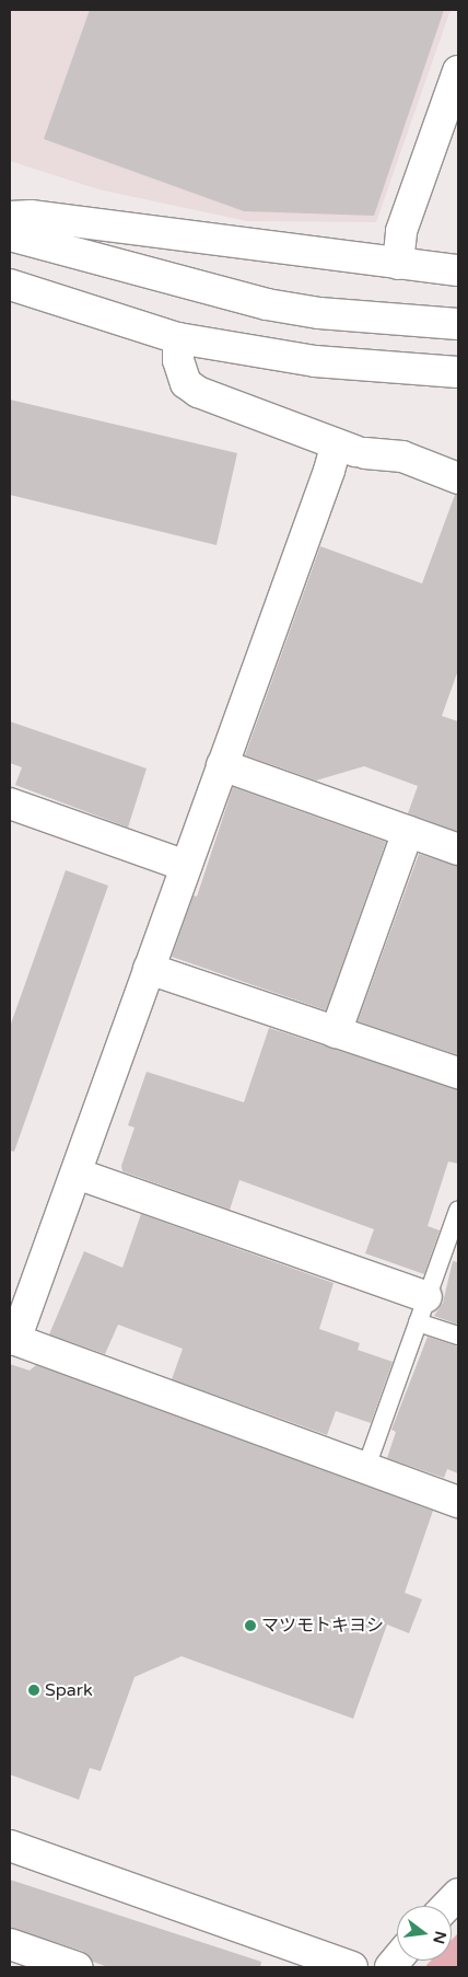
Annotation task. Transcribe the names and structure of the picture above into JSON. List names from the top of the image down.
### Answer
{
  "places": ["マツモトキヨシ", "Spark"],
  "north": "right"
}
